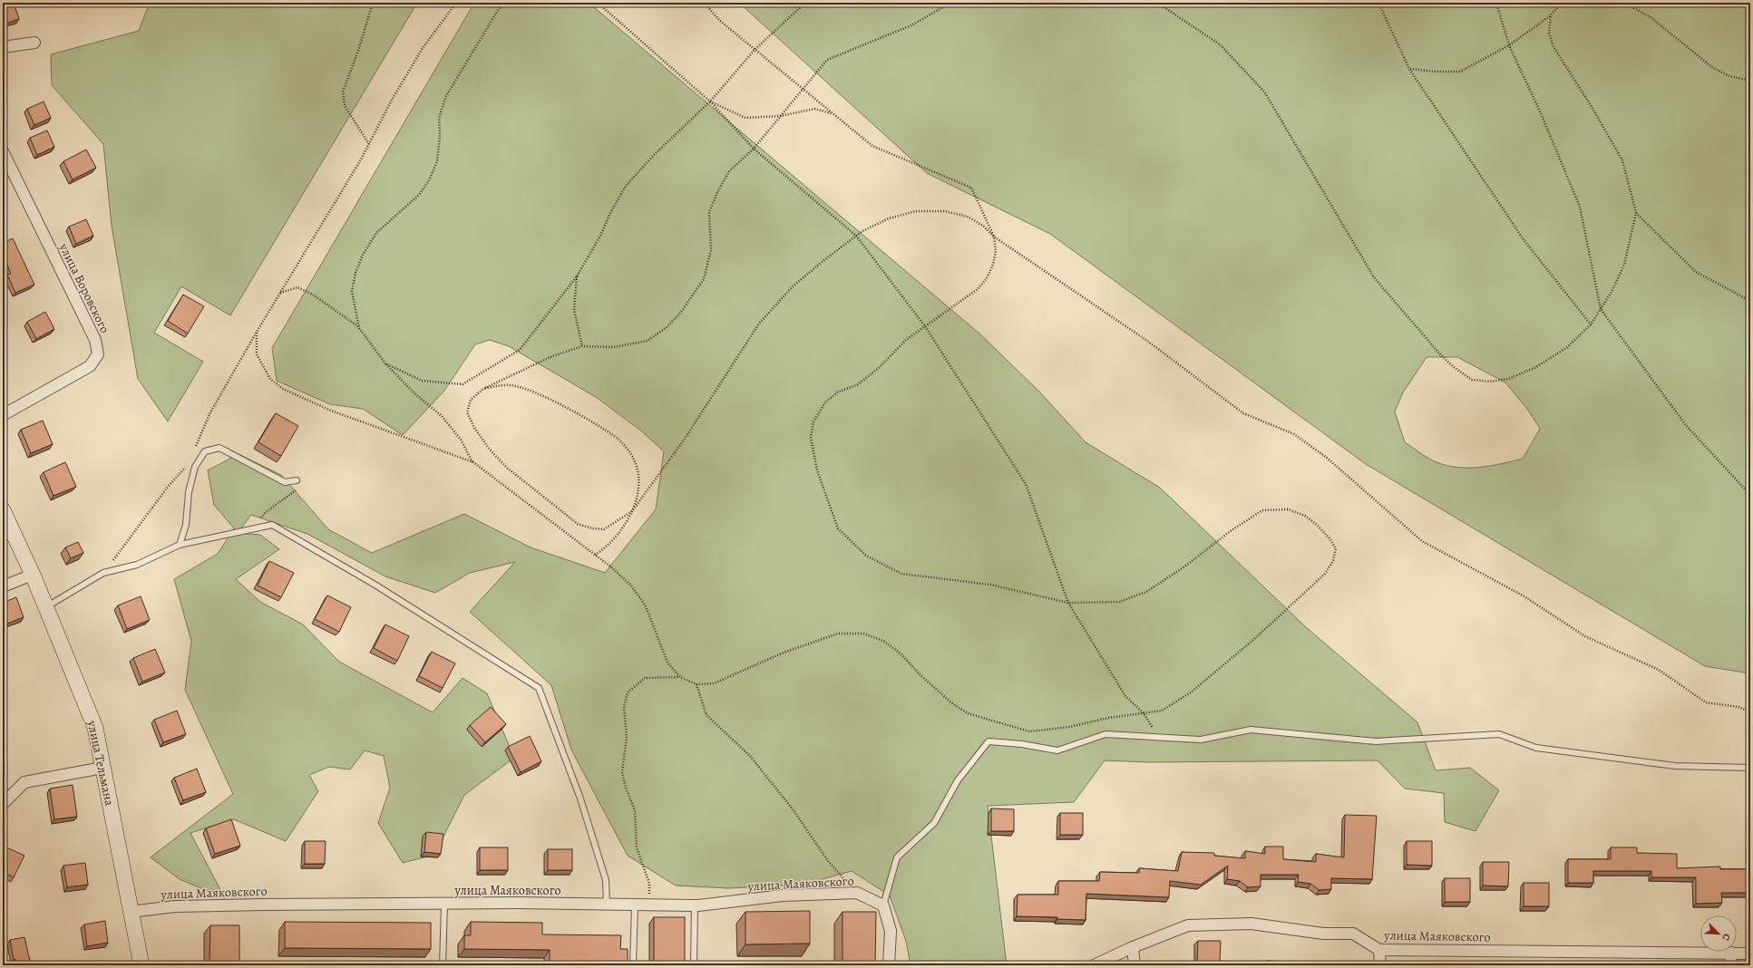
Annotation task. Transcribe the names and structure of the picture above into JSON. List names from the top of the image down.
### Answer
{
  "streets": {
    "street": ["улица Воровского", "улица Тельмана", "улица Маяковского"]
  },
  "crossings": [
    ["улица Тельмана", "улица Маяковского"]
  ],
  "north": "bottom right"
}
